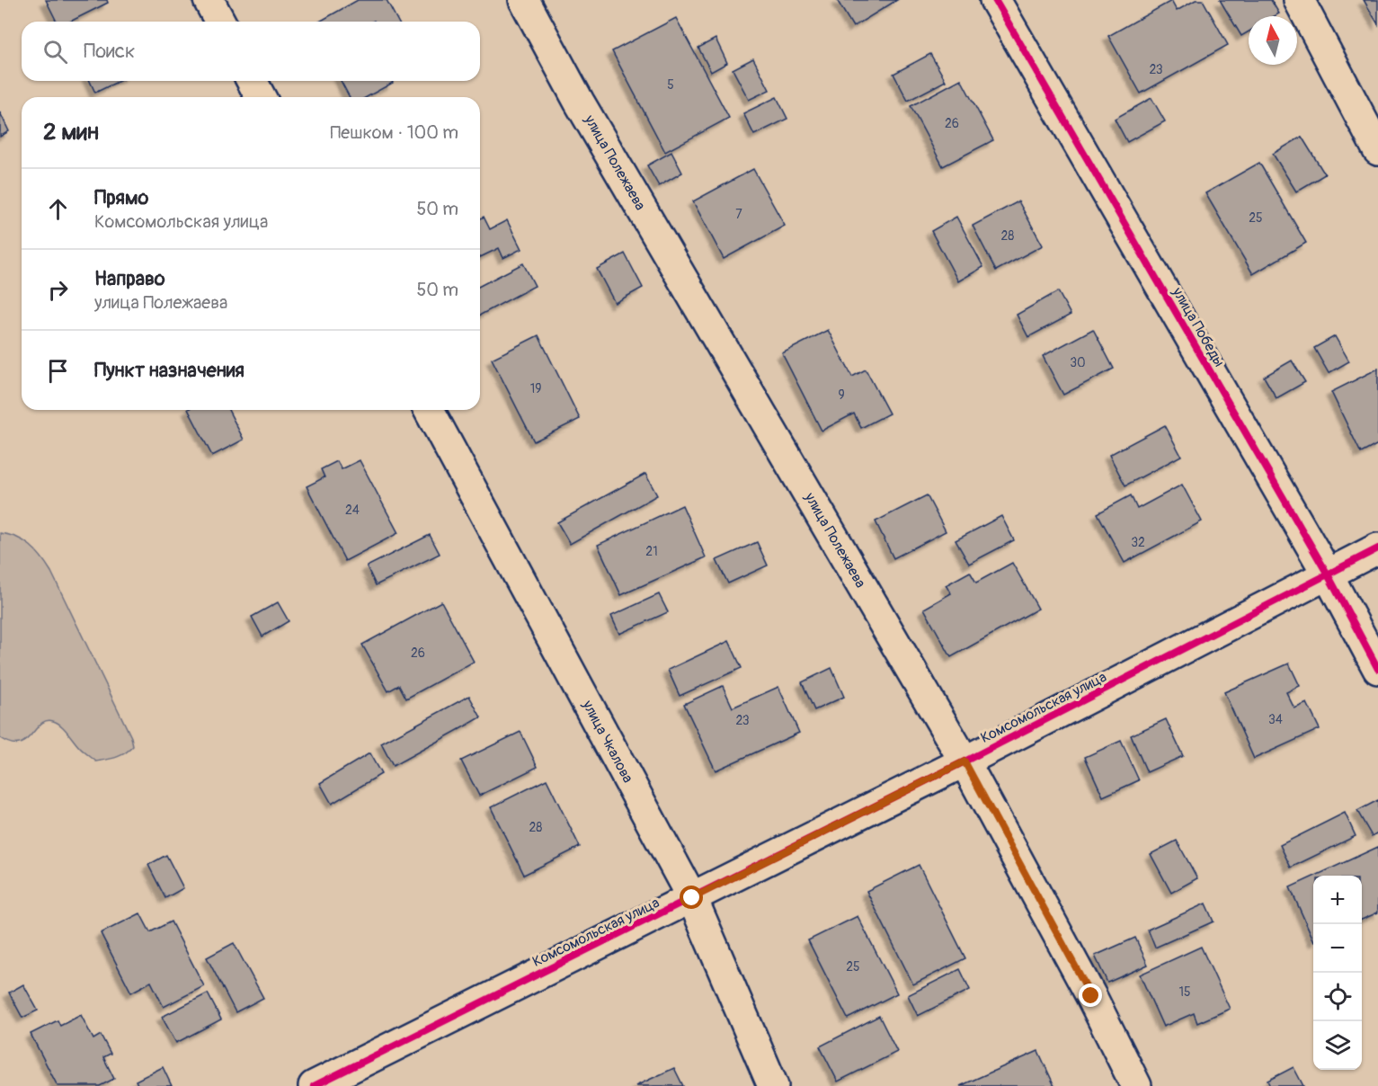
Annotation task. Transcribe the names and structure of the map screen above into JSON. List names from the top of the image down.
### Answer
{
  "streets": {
    "street": [
      "улица Полежаева",
      "улица Победы",
      "Комсомольская улица",
      "улица Чкалова"
    ]
  },
  "crossings": [
    ["улица Полежаева", "Комсомольская улица"],
    ["улица Победы", "Комсомольская улица"],
    ["Комсомольская улица", "улица Чкалова"]
  ],
  "house_numbers": [
    "23",
    "5",
    "26",
    "7",
    "25",
    "28",
    "30",
    "19",
    "9",
    "24",
    "32",
    "21",
    "26",
    "34",
    "23",
    "28",
    "25",
    "15"
  ],
  "north": "top",
  "page": {
    "search": "Поиск",
    "heading": ["2 мин", "Пешком · 100 m"],
    "list": [
      ["Прямо", "Комсомольская улица", "50 m"],
      ["Направо", "улица Полежаева", "50 m"],
      "Пункт назначения"
    ],
    "map_buttons": ["+", "−"]
  }
}
